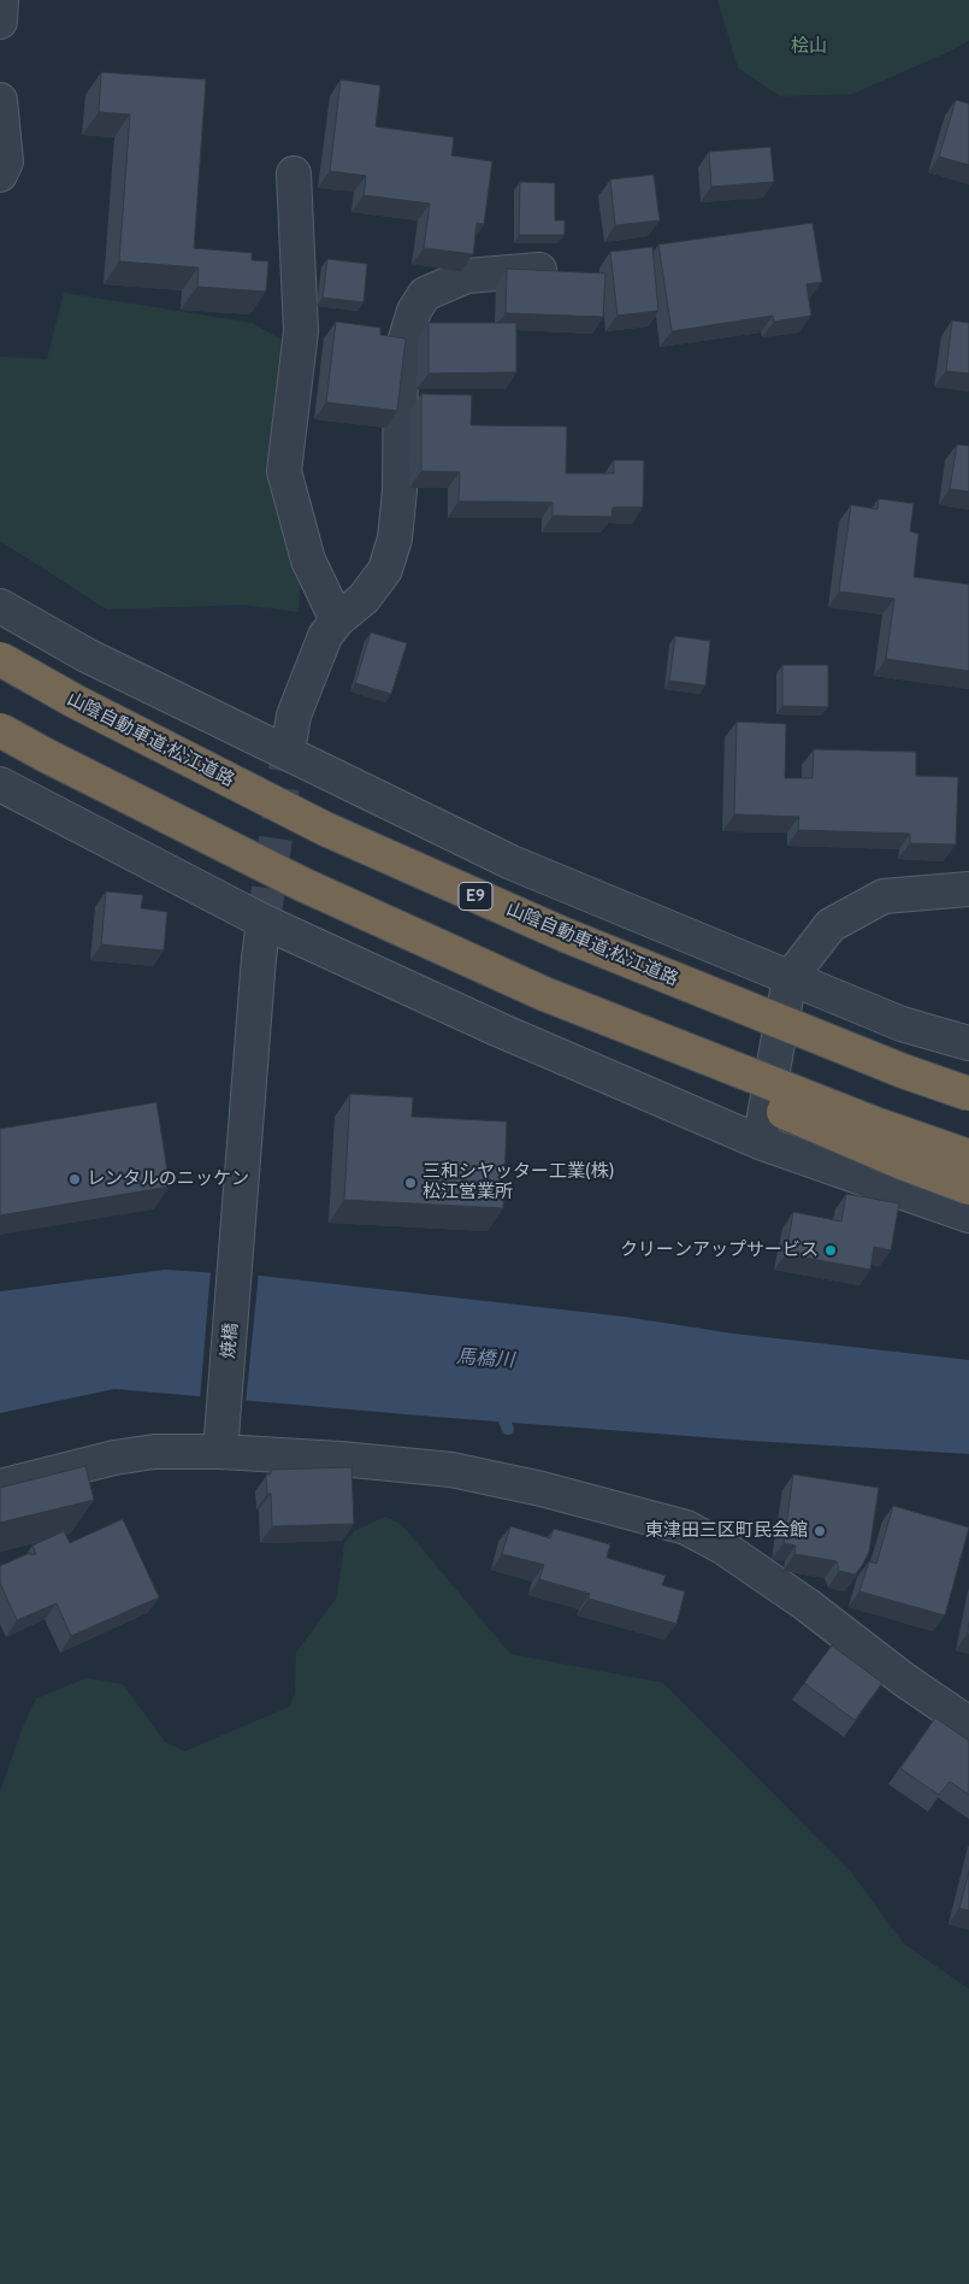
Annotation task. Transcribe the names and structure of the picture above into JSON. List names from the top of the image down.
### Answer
{
  "streets": {
    "highway": ["山陰自動車道;松江道路", "E9"],
    "street": ["焼橋"]
  },
  "water": ["馬橋川"],
  "parks": ["桧山"],
  "places": [
    "レンタルのニッケン",
    "三和シヤッター工業(株) 松江営業所",
    "クリーンアップサービス",
    "東津田三区町民会館"
  ]
}
